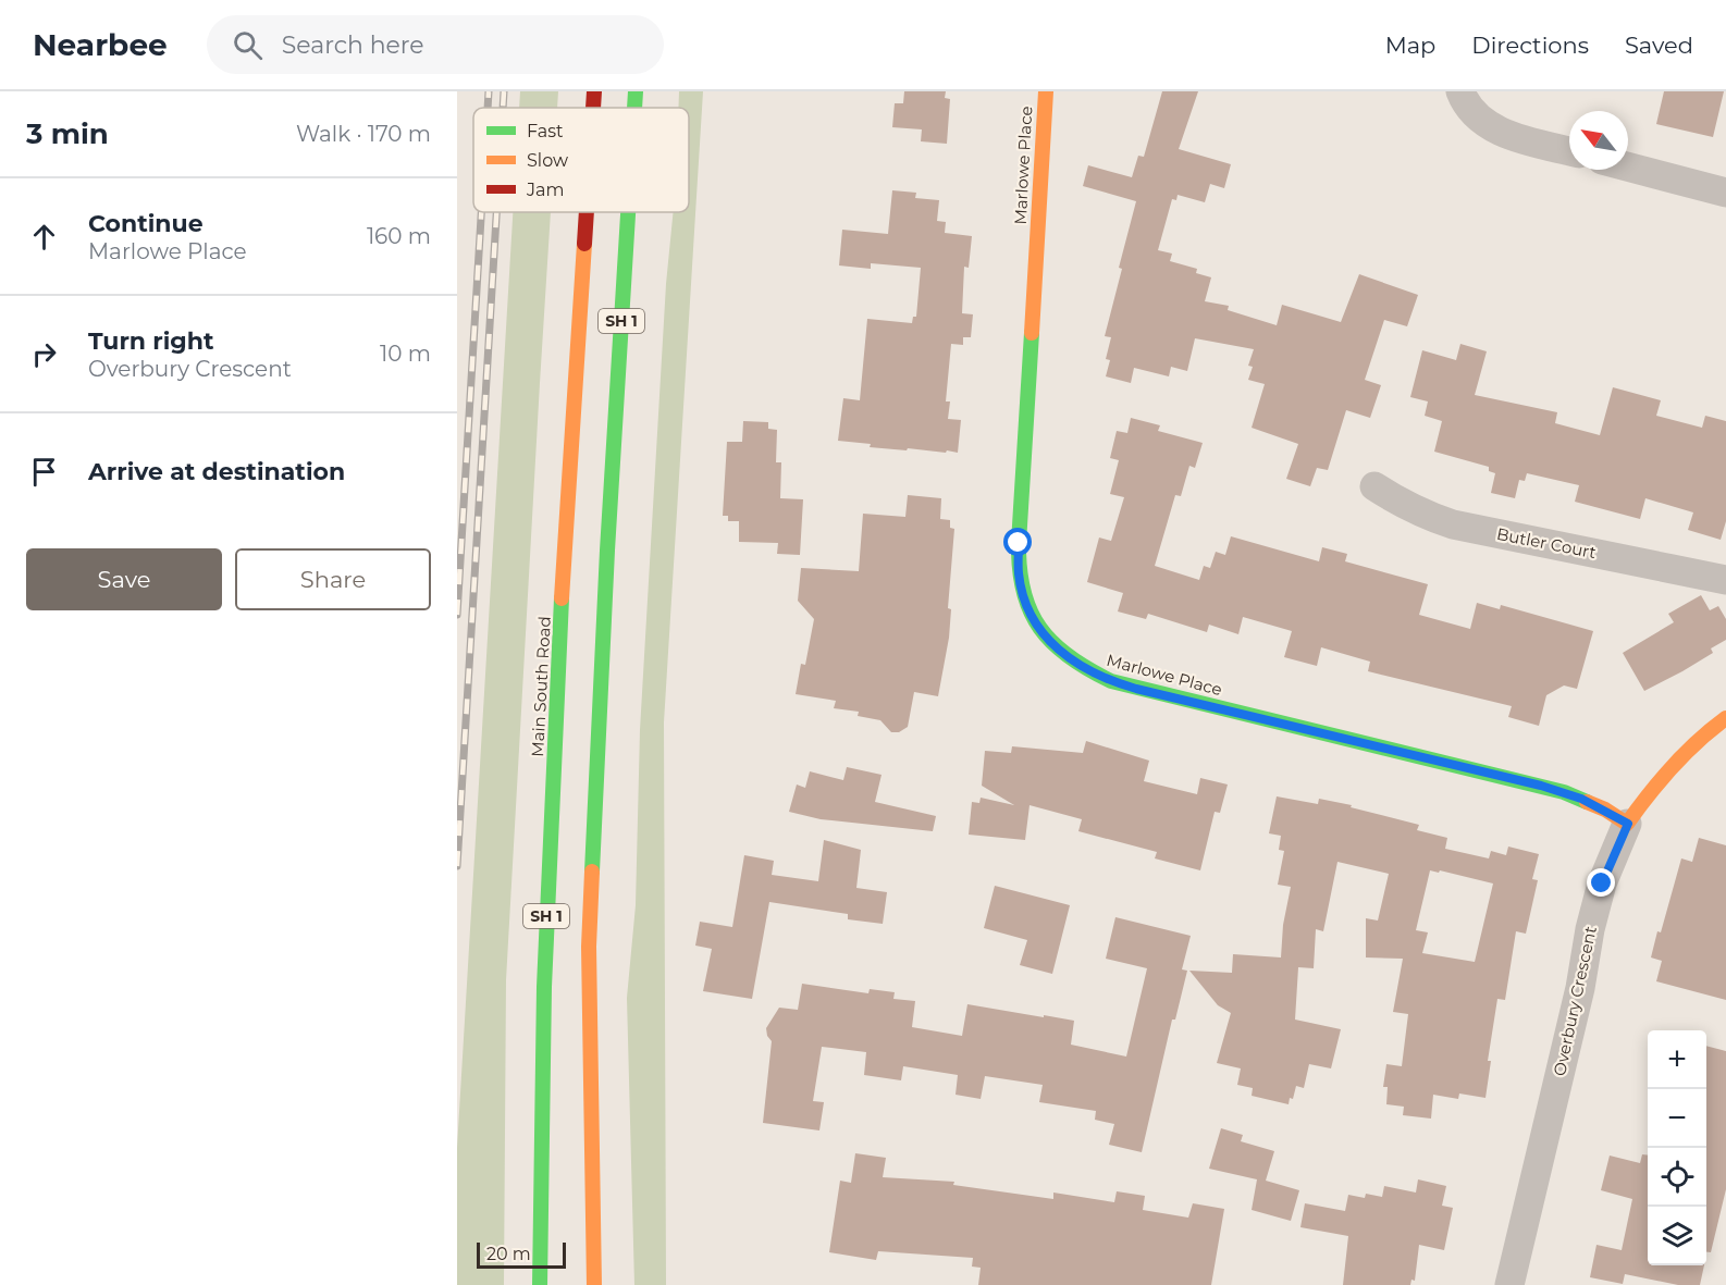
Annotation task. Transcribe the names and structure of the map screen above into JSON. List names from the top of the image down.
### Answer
{
  "streets": {
    "main road": [
      "Marlowe Place",
      "SH 1",
      "Main South Road",
      "Overbury Crescent"
    ],
    "street": ["Butler Court"]
  },
  "crossings": [
    ["Marlowe Place", "Overbury Crescent"]
  ],
  "legend": ["Fast", "Slow", "Jam"],
  "scale_bar": "20 m",
  "north": "top left",
  "page": {
    "header": "Nearbee",
    "search": "Search here",
    "nav": ["Map", "Directions", "Saved"],
    "heading": ["3 min", "Walk · 170 m"],
    "list": [
      ["Continue", "Marlowe Place", "160 m"],
      ["Turn right", "Overbury Crescent", "10 m"],
      "Arrive at destination"
    ],
    "buttons": ["Save", "Share"],
    "map_buttons": ["+", "−"],
    "scale": "20 m"
  }
}
